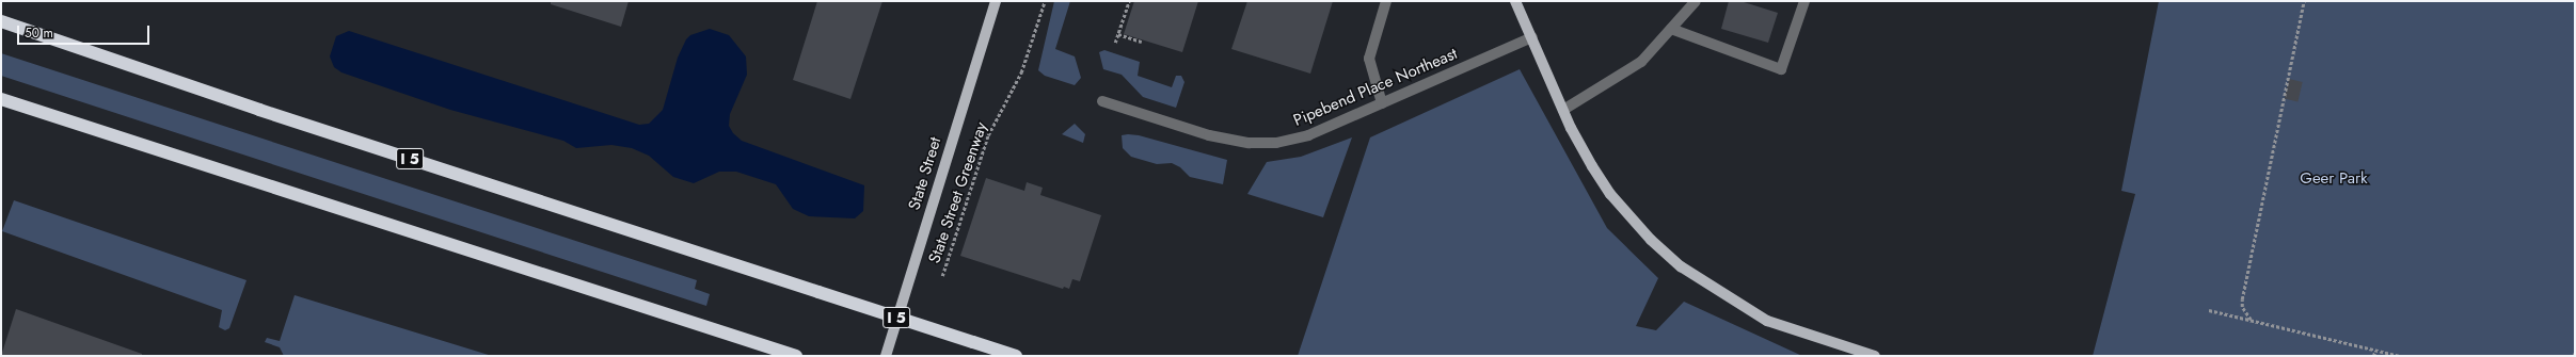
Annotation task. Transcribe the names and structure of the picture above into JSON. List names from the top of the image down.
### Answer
{
  "streets": {
    "highway": ["I 5"],
    "main road": ["State Street"],
    "street": ["Pipebend Place Northeast"],
    "path": ["State Street Greenway"]
  },
  "parks": ["Geer Park"],
  "scale_bar": "50 m"
}
